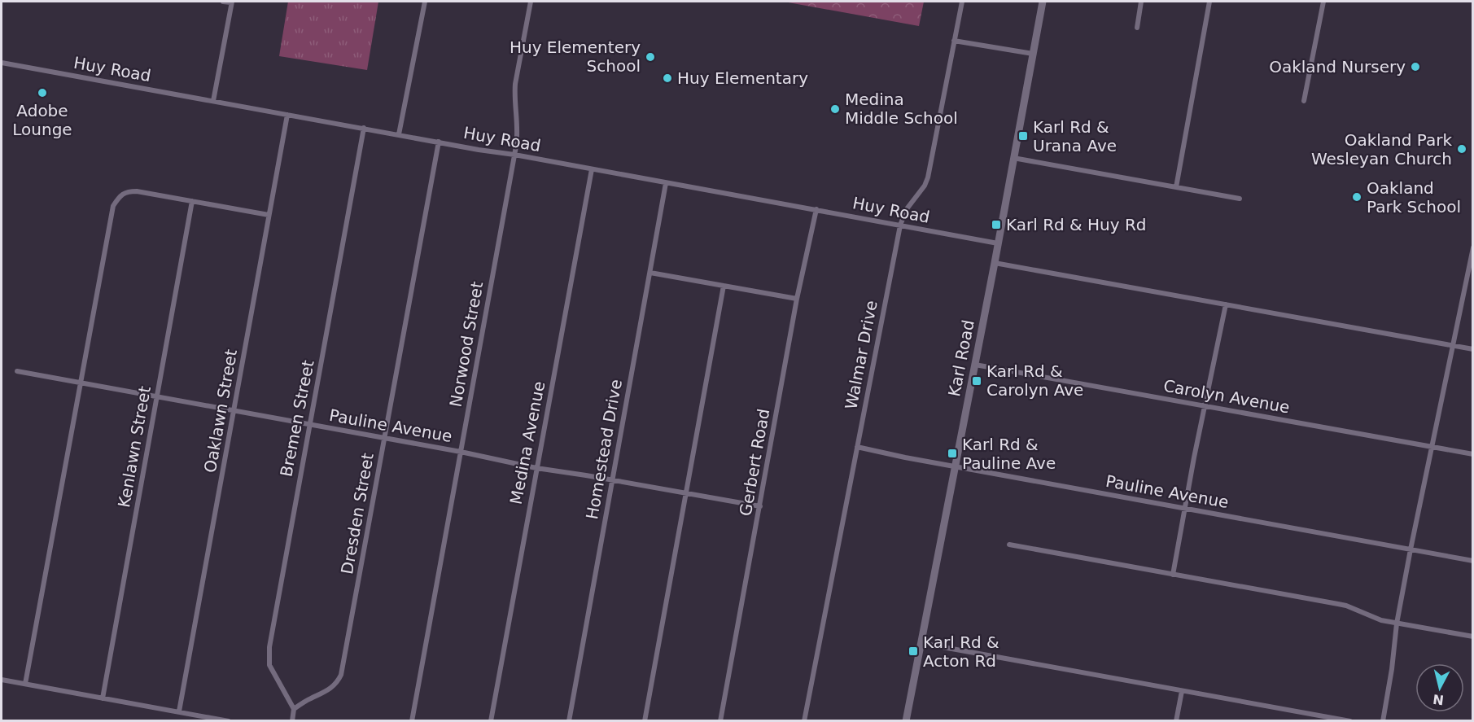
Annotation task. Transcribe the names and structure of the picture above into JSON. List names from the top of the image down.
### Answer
{
  "streets": {
    "main road": ["Karl Road"],
    "street": [
      "Huy Road",
      "Norwood Street",
      "Walmar Drive",
      "Carolyn Avenue",
      "Oaklawn Street",
      "Bremen Street",
      "Pauline Avenue",
      "Medina Avenue",
      "Kenlawn Street",
      "Homestead Drive",
      "Gerbert Road",
      "Dresden Street"
    ]
  },
  "crossings": [
    ["Huy Road", "Norwood Street"],
    ["Huy Road", "Walmar Drive"],
    ["Huy Road", "Karl Road"],
    ["Huy Road", "Oaklawn Street"],
    ["Huy Road", "Bremen Street"],
    ["Huy Road", "Medina Avenue"],
    ["Huy Road", "Homestead Drive"],
    ["Huy Road", "Gerbert Road"],
    ["Huy Road", "Dresden Street"],
    ["Norwood Street", "Pauline Avenue"],
    ["Walmar Drive", "Pauline Avenue"],
    ["Karl Road", "Carolyn Avenue"],
    ["Karl Road", "Pauline Avenue"],
    ["Oaklawn Street", "Pauline Avenue"],
    ["Bremen Street", "Pauline Avenue"],
    ["Bremen Street", "Dresden Street"],
    ["Pauline Avenue", "Medina Avenue"],
    ["Pauline Avenue", "Kenlawn Street"],
    ["Pauline Avenue", "Homestead Drive"],
    ["Pauline Avenue", "Gerbert Road"],
    ["Pauline Avenue", "Dresden Street"]
  ],
  "places": {
    "other": [
      "Huy Elementery School",
      "Oakland Nursery",
      "Huy Elementary",
      "Adobe Lounge",
      "Medina Middle School",
      "Oakland Park Wesleyan Church",
      "Oakland Park School"
    ],
    "transit": [
      "Karl Rd & Urana Ave",
      "Karl Rd & Huy Rd",
      "Karl Rd & Carolyn Ave",
      "Karl Rd & Pauline Ave",
      "Karl Rd & Acton Rd"
    ]
  },
  "north": "bottom"
}
